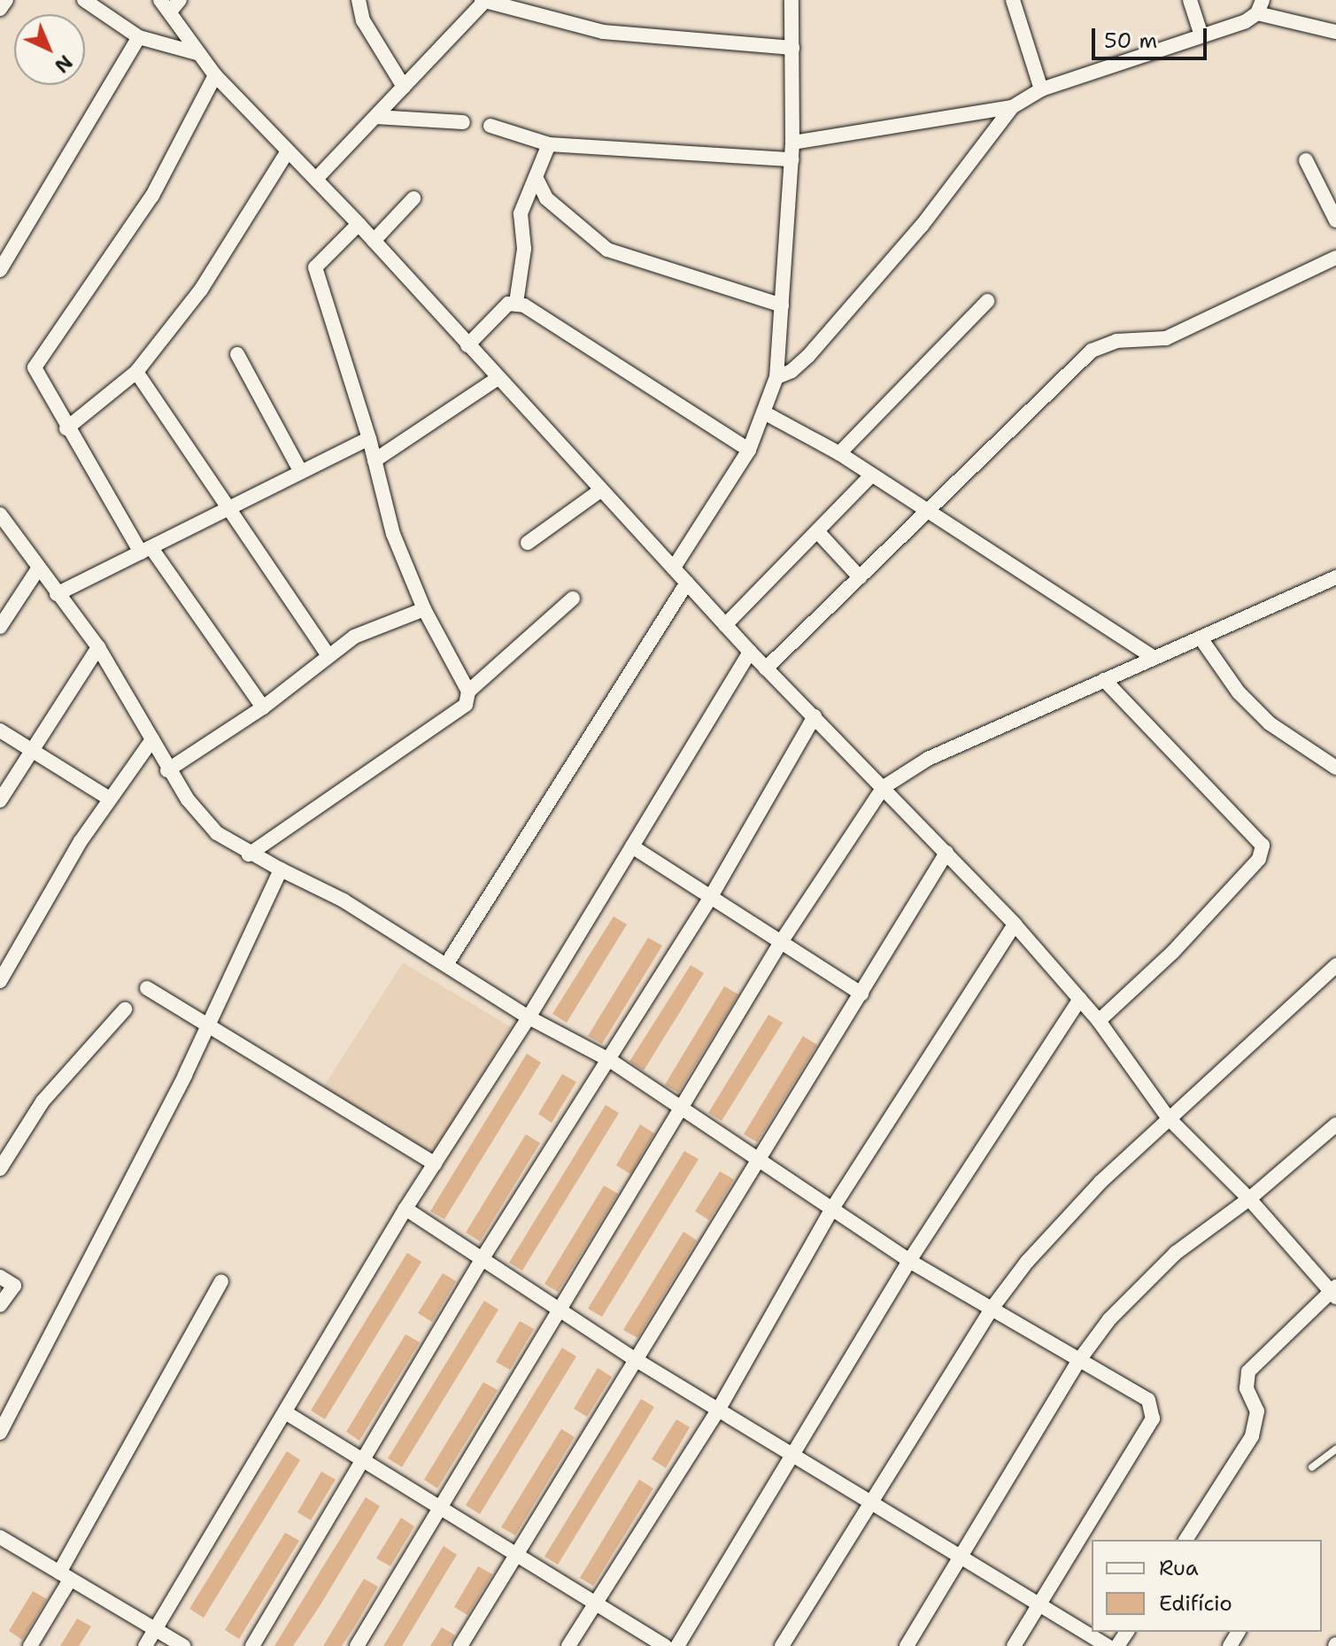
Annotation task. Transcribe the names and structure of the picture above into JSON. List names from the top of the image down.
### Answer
{
  "legend": ["Rua", "Edifício"],
  "scale_bar": "50 m",
  "north": "bottom right"
}
